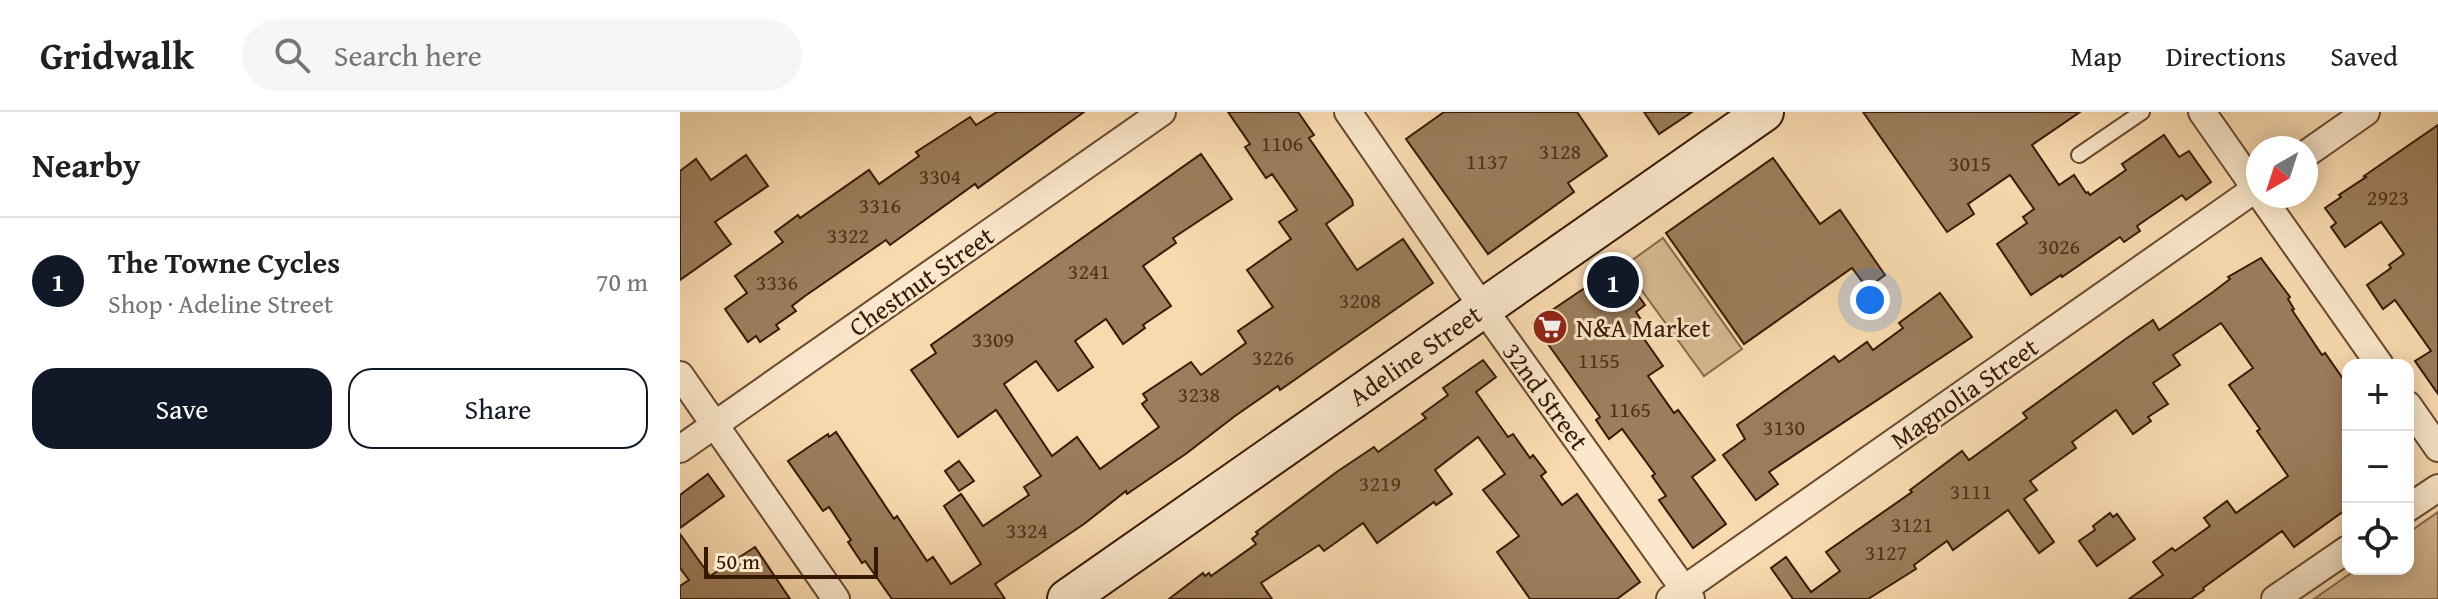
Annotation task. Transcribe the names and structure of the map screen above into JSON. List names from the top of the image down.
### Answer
{
  "streets": {
    "main road": ["Adeline Street"],
    "street": ["Chestnut Street", "Magnolia Street", "32nd Street"]
  },
  "crossings": [
    ["Adeline Street", "32nd Street"],
    ["Magnolia Street", "32nd Street"]
  ],
  "places": {
    "supermarket": ["N&A Market"]
  },
  "house_numbers": [
    "1106",
    "3128",
    "1137",
    "3015",
    "3304",
    "2923",
    "3316",
    "3322",
    "3026",
    "3241",
    "3336",
    "3208",
    "3309",
    "3226",
    "1155",
    "3238",
    "1165",
    "3130",
    "3219",
    "3111",
    "3121",
    "3324",
    "3127"
  ],
  "scale_bar": "50 m",
  "north": "bottom left",
  "page": {
    "header": "Gridwalk",
    "search": "Search here",
    "nav": ["Map", "Directions", "Saved"],
    "heading": "Nearby",
    "list": [
      {
        "mark": "1",
        "name": "The Towne Cycles",
        "note": "Shop · Adeline Street",
        "value": "70 m"
      }
    ],
    "pins": "1",
    "buttons": ["Save", "Share"],
    "map_buttons": ["+", "−"],
    "scale": "50 m"
  }
}
